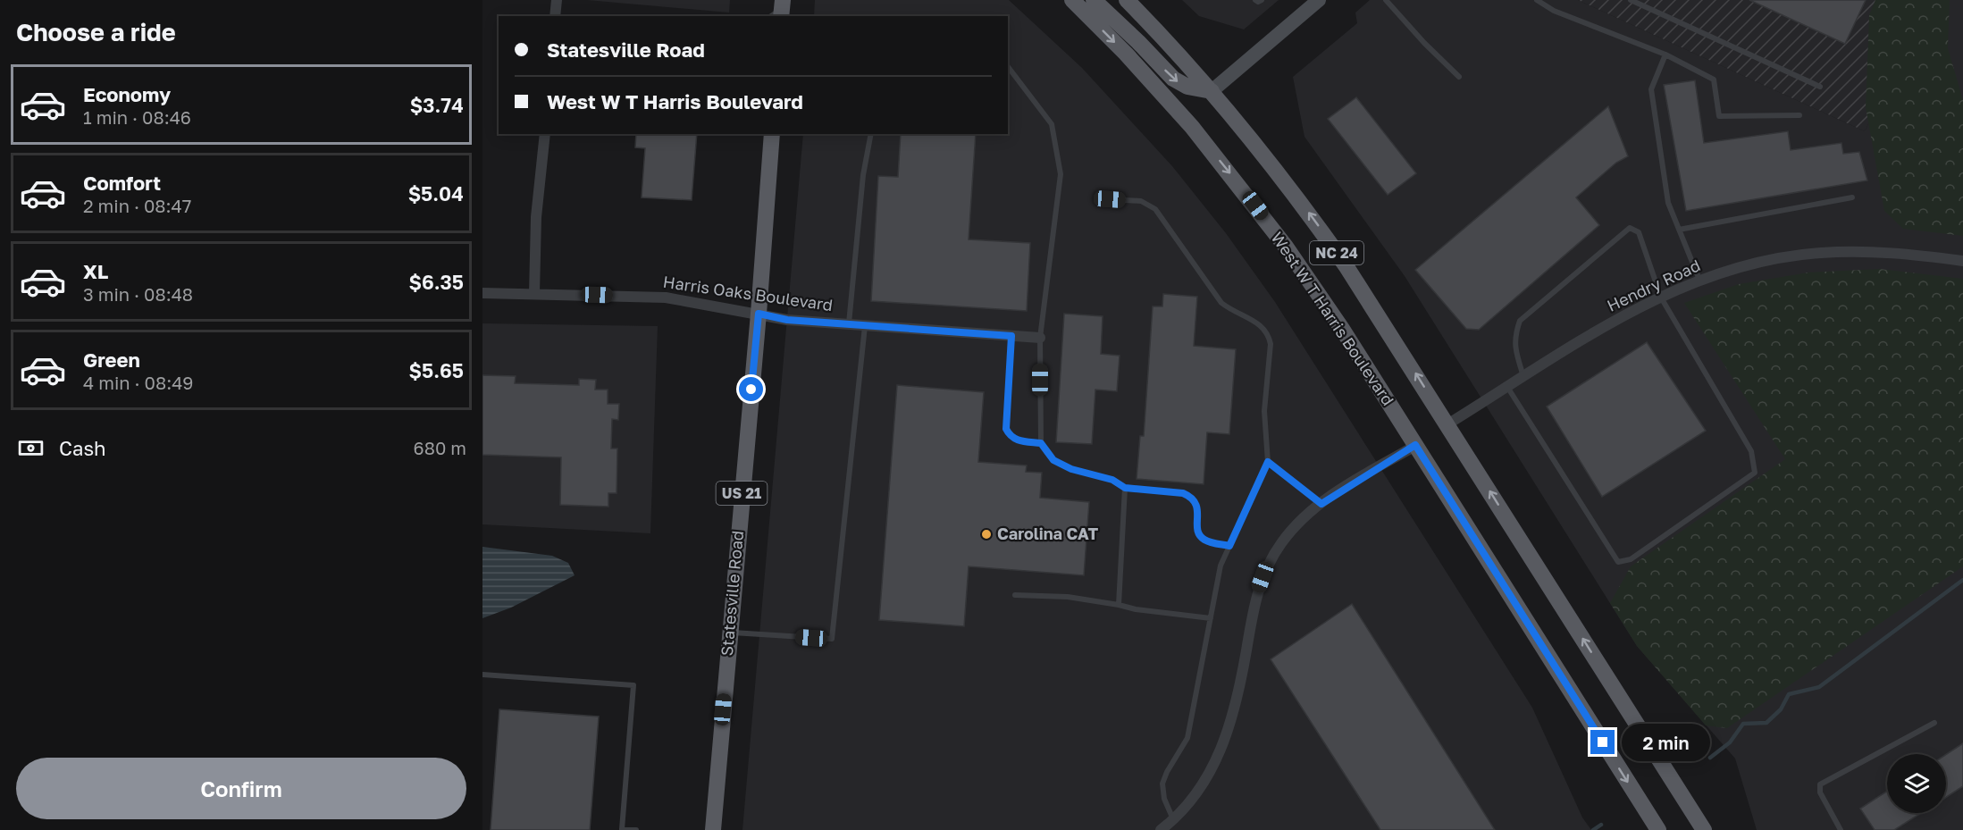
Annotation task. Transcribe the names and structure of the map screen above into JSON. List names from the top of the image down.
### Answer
{
  "streets": {
    "main road": [
      "NC 24",
      "West W T Harris Boulevard",
      "US 21",
      "Statesville Road"
    ],
    "street": ["Hendry Road", "Harris Oaks Boulevard"]
  },
  "crossings": [
    ["NC 24", "Hendry Road"],
    ["Harris Oaks Boulevard", "Statesville Road"]
  ],
  "places": ["Carolina CAT"],
  "page": {
    "heading": "Choose a ride",
    "banner": ["Statesville Road", "West W T Harris Boulevard"],
    "list": [
      {
        "name": "Economy",
        "note": "1 min · 08:46",
        "value": "$3.74"
      },
      {
        "name": "Comfort",
        "note": "2 min · 08:47",
        "value": "$5.04"
      },
      {
        "name": "XL",
        "note": "3 min · 08:48",
        "value": "$6.35"
      },
      {
        "name": "Green",
        "note": "4 min · 08:49",
        "value": "$5.65"
      }
    ],
    "pay": ["Cash", "680 m"],
    "bubble": "2 min",
    "buttons": "Confirm"
  }
}
